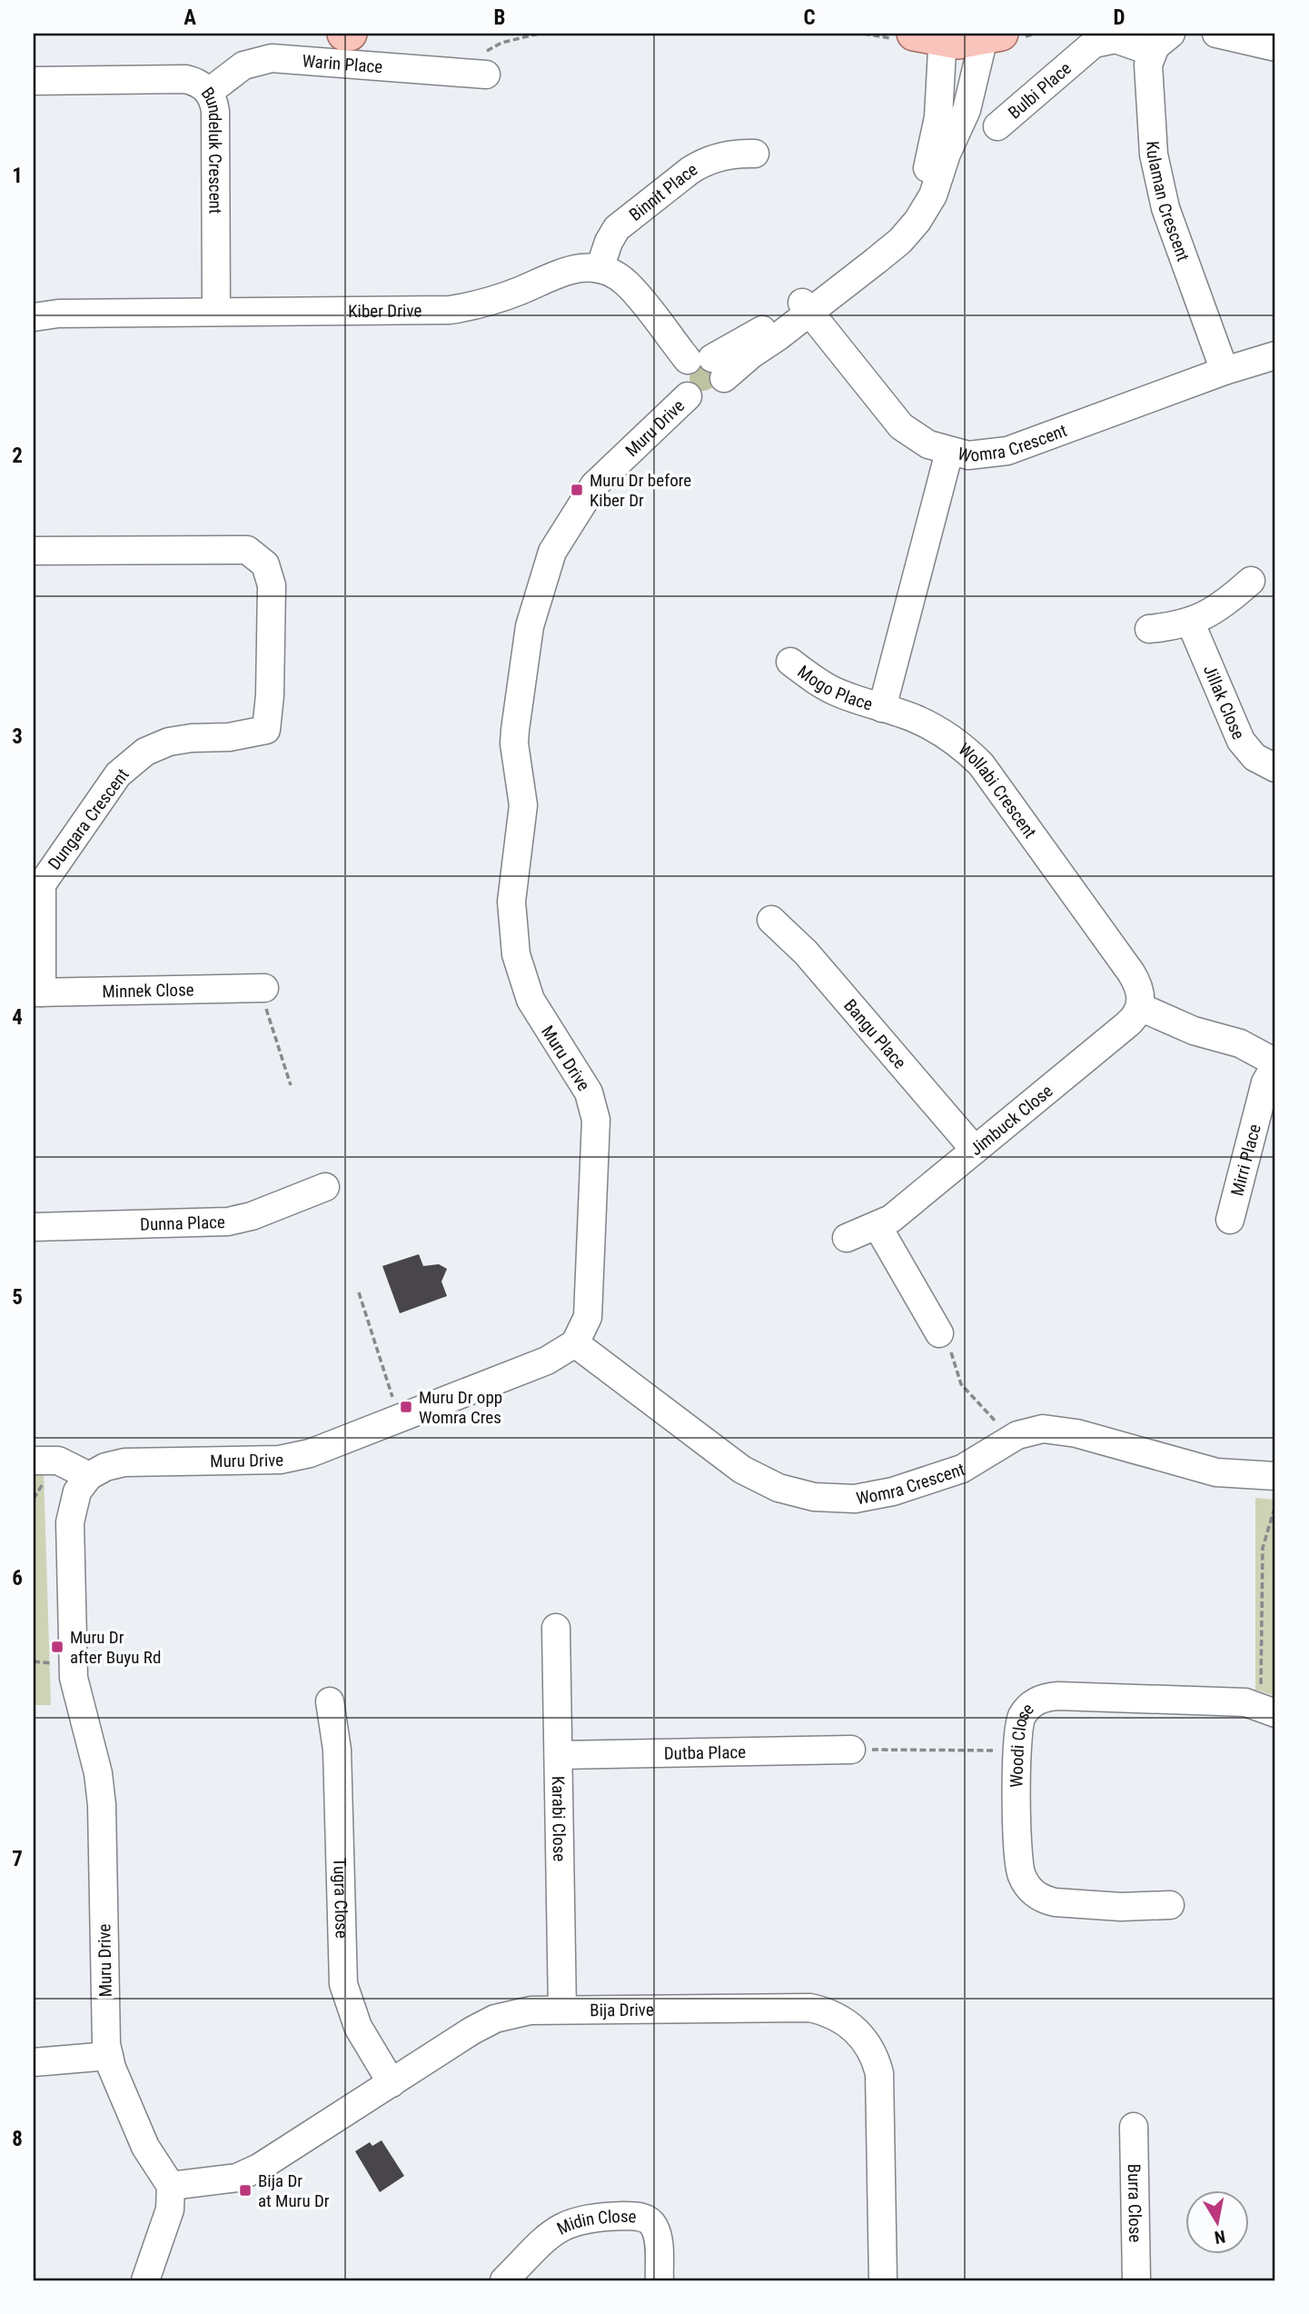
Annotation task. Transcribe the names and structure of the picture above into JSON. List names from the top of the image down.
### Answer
{
  "streets": {
    "street": [
      "Warin Place",
      "Bulbi Place",
      "Bundeluk Crescent",
      "Binnit Place",
      "Kulaman Crescent",
      "Kiber Drive",
      "Muru Drive",
      "Womra Crescent",
      "Mogo Place",
      "Jillak Close",
      "Wollabi Crescent",
      "Dungara Crescent",
      "Minnek Close",
      "Bangu Place",
      "Jimbuck Close",
      "Mirri Place",
      "Dunna Place",
      "Woodi Close",
      "Dutba Place",
      "Karabi Close",
      "Tugra Close",
      "Bija Drive",
      "Burra Close",
      "Midin Close"
    ]
  },
  "crossings": [
    ["Warin Place", "Bundeluk Crescent"],
    ["Bulbi Place", "Kulaman Crescent"],
    ["Bundeluk Crescent", "Kiber Drive"],
    ["Binnit Place", "Kiber Drive"],
    ["Kulaman Crescent", "Womra Crescent"],
    ["Muru Drive", "Womra Crescent"],
    ["Muru Drive", "Bija Drive"],
    ["Mogo Place", "Wollabi Crescent"],
    ["Wollabi Crescent", "Jimbuck Close"],
    ["Dungara Crescent", "Minnek Close"],
    ["Bangu Place", "Jimbuck Close"],
    ["Dutba Place", "Karabi Close"],
    ["Karabi Close", "Bija Drive"],
    ["Tugra Close", "Bija Drive"]
  ],
  "places": {
    "transit": [
      "Muru Dr before Kiber Dr",
      "Muru Dr opp Womra Cres",
      "Muru Dr after Buyu Rd",
      "Bija Dr at Muru Dr"
    ]
  },
  "north": "bottom",
  "grid": {
    "columns": [
      "A",
      "B",
      "C",
      "D"
    ],
    "rows": [
      "1",
      "2",
      "3",
      "4",
      "5",
      "6",
      "7",
      "8"
    ]
  }
}
